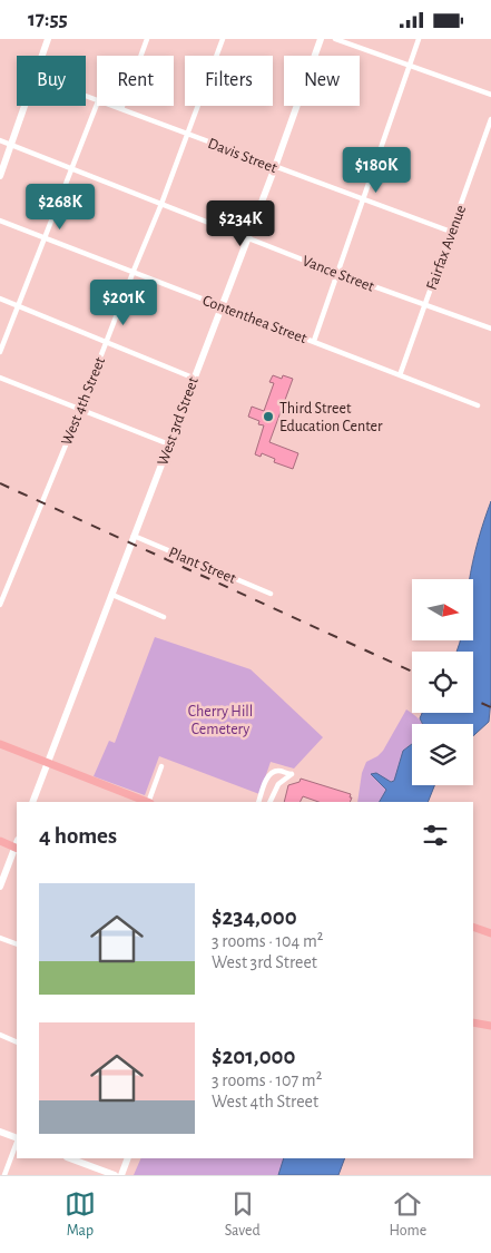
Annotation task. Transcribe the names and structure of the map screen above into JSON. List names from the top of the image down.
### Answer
{
  "streets": {
    "street": [
      "Davis Street",
      "Fairfax Avenue",
      "Vance Street",
      "Contenthea Street",
      "West 4th Street",
      "West 3rd Street",
      "Plant Street"
    ]
  },
  "crossings": [
    ["Davis Street", "Fairfax Avenue"],
    ["Davis Street", "West 4th Street"],
    ["Davis Street", "West 3rd Street"],
    ["Fairfax Avenue", "Vance Street"],
    ["Fairfax Avenue", "Contenthea Street"],
    ["Vance Street", "West 4th Street"],
    ["Vance Street", "West 3rd Street"],
    ["Contenthea Street", "West 4th Street"],
    ["Contenthea Street", "West 3rd Street"],
    ["West 3rd Street", "Plant Street"]
  ],
  "parks": ["Cherry Hill Cemetery"],
  "places": ["Third Street Education Center"],
  "north": "right",
  "page": {
    "status": "17:55",
    "chip": [
      "Buy",
      "Rent",
      "Filters",
      "New"
    ],
    "price": [
      "$180K",
      "$268K",
      "$234K",
      "$201K"
    ],
    "heading": "4 homes",
    "list": [
      {
        "name": "$234,000",
        "note": "3 rooms · 104 m² · West 3rd Street"
      },
      {
        "name": "$201,000",
        "note": "3 rooms · 107 m² · West 4th Street"
      }
    ],
    "tabs": ["Map", "Saved", "Home"]
  }
}
